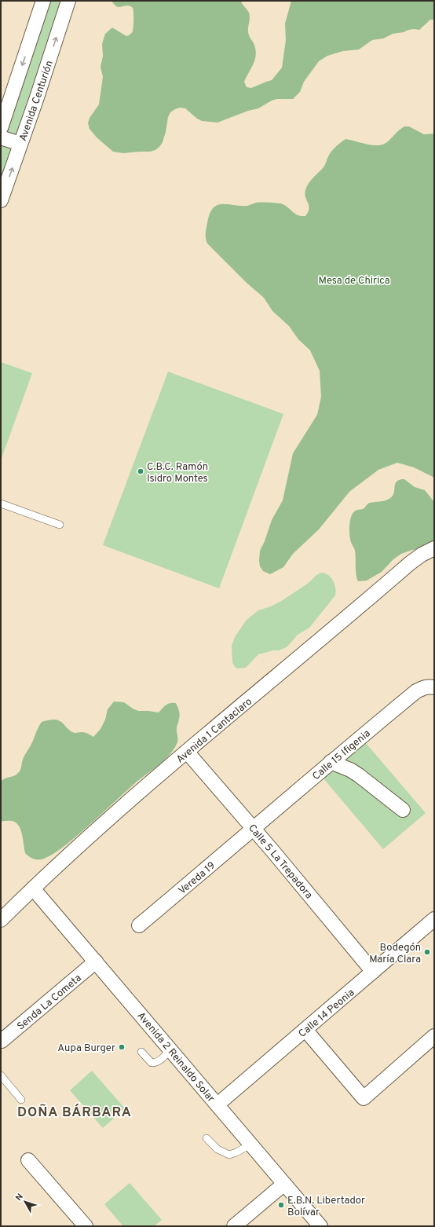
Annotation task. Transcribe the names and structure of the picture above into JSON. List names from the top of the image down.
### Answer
{
  "streets": {
    "street": [
      "Avenida Centurión",
      "Avenida 1 Cantaclaro",
      "Calle 15 Ifigenia",
      "Calle 5 La Trepadora",
      "Vereda 19",
      "Senda La Cometa",
      "Calle 14 Peonia",
      "Avenida 2 Reinaldo Solar"
    ]
  },
  "crossings": [
    ["Avenida 1 Cantaclaro", "Calle 5 La Trepadora"],
    ["Avenida 1 Cantaclaro", "Avenida 2 Reinaldo Solar"],
    ["Calle 15 Ifigenia", "Calle 5 La Trepadora"],
    ["Calle 15 Ifigenia", "Vereda 19"],
    ["Calle 5 La Trepadora", "Vereda 19"],
    ["Calle 5 La Trepadora", "Calle 14 Peonia"],
    ["Senda La Cometa", "Avenida 2 Reinaldo Solar"],
    ["Calle 14 Peonia", "Avenida 2 Reinaldo Solar"]
  ],
  "districts": ["DOÑA BÁRBARA"],
  "parks": ["Mesa de Chirica"],
  "places": [
    "C.B.C. Ramón Isidro Montes",
    "Bodegón María Clara",
    "Aupa Burger",
    "E.B.N. Libertador Bolívar"
  ],
  "north": "top left"
}
